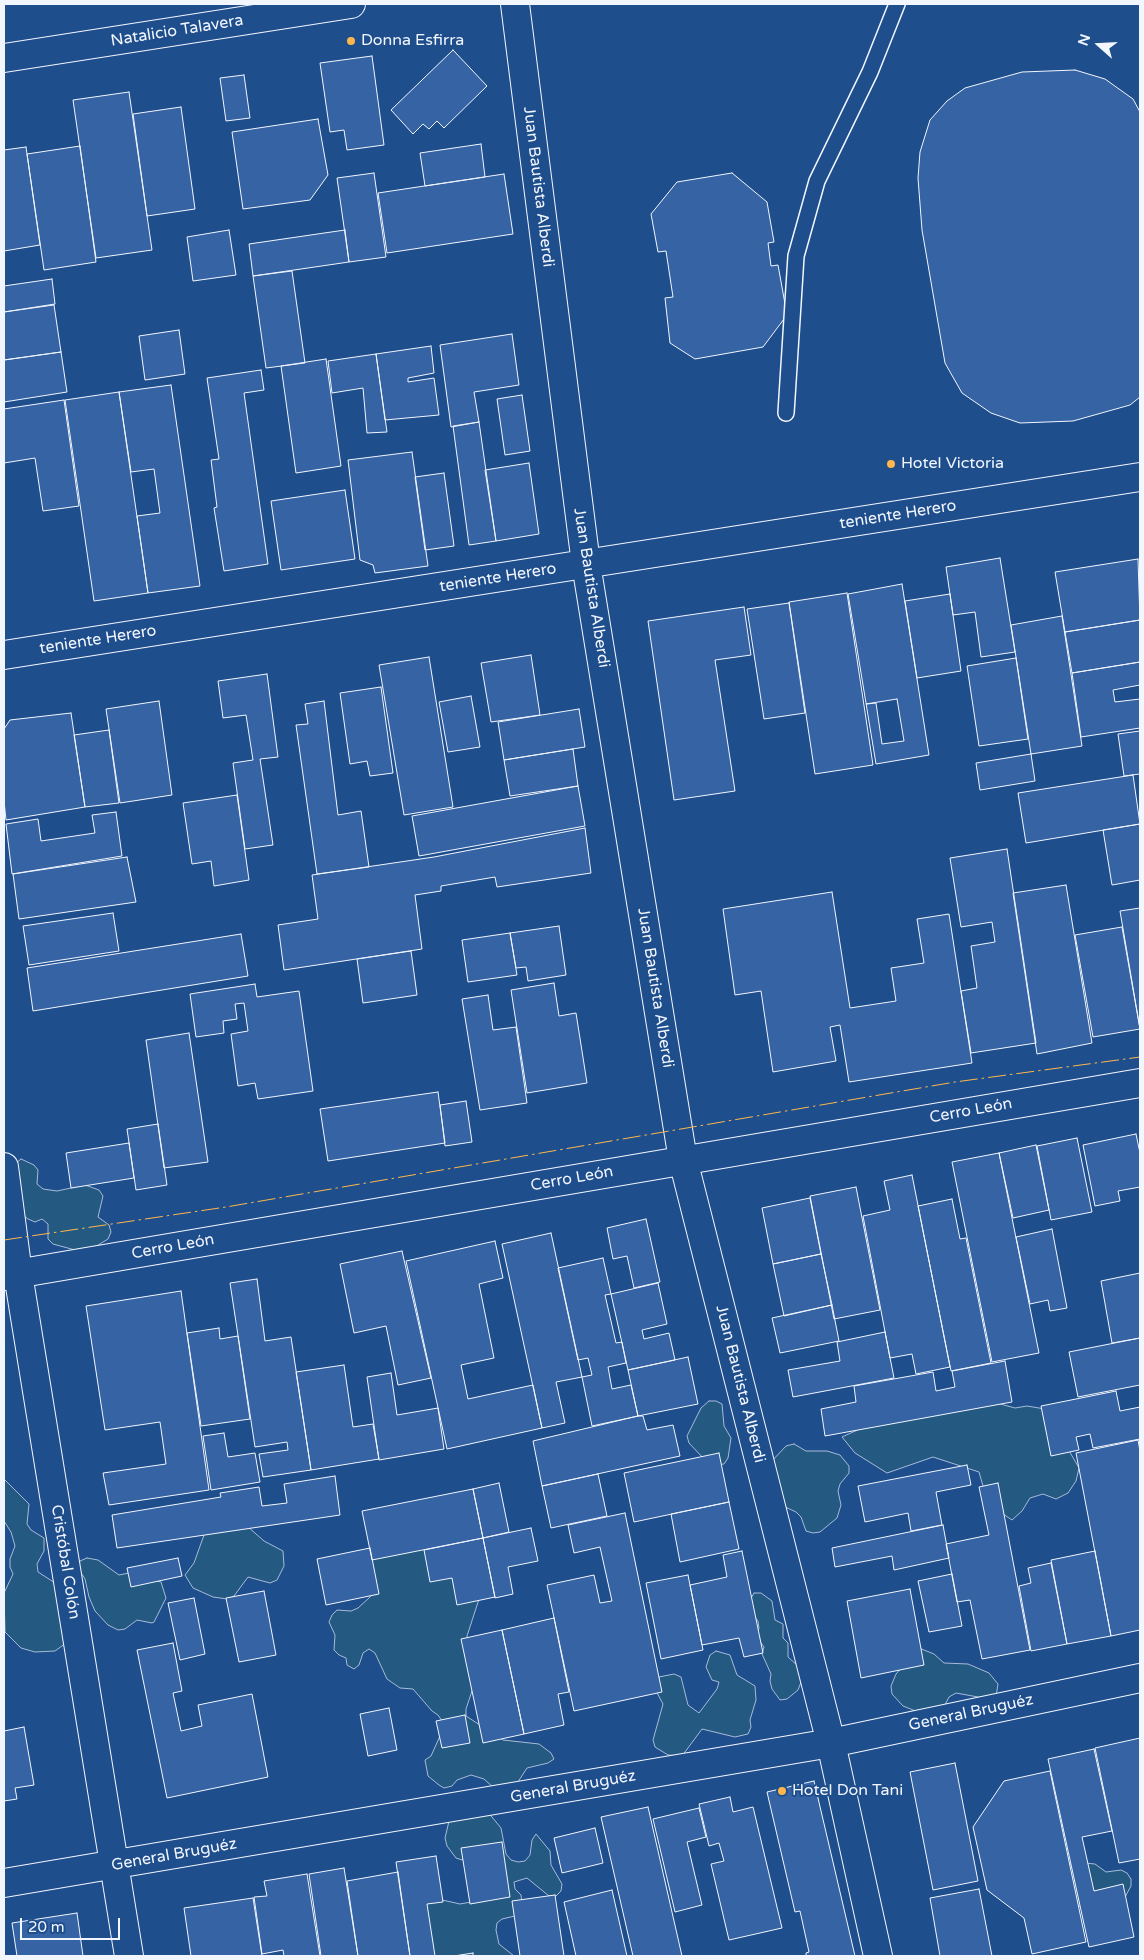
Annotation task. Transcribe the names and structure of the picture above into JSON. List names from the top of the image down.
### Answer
{
  "streets": {
    "street": [
      "Natalicio Talavera",
      "Juan Bautista Alberdi",
      "teniente Herero",
      "Cerro León",
      "Cristóbal Colón",
      "General Bruguéz"
    ]
  },
  "crossings": [
    ["Juan Bautista Alberdi", "teniente Herero"],
    ["Juan Bautista Alberdi", "Cerro León"],
    ["Juan Bautista Alberdi", "General Bruguéz"],
    ["Cerro León", "Cristóbal Colón"],
    ["Cristóbal Colón", "General Bruguéz"]
  ],
  "places": ["Donna Esfirra", "Hotel Victoria", "Hotel Don Tani"],
  "scale_bar": "20 m",
  "north": "left"
}
